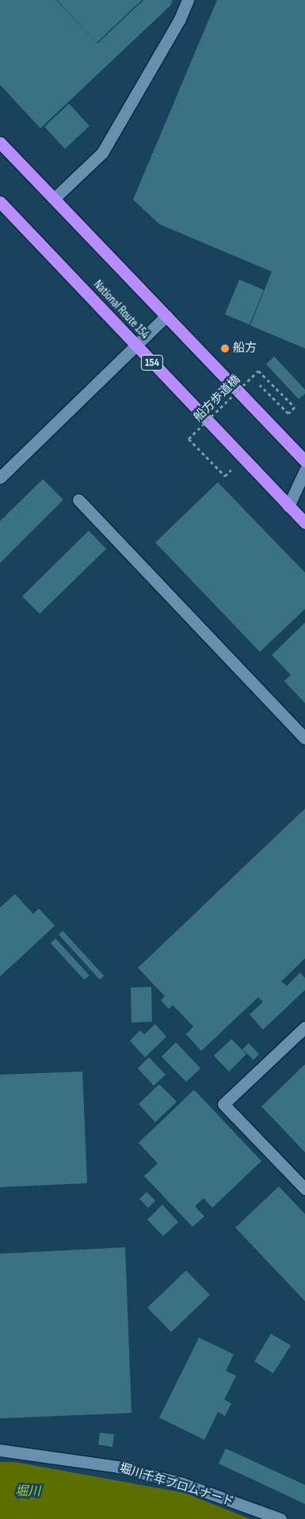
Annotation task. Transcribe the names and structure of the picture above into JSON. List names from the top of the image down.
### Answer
{
  "streets": {
    "highway": ["National Route 154", "154"],
    "street": ["堀川千年プロムナード"],
    "path": ["船方歩道橋"]
  },
  "water": ["堀川"],
  "places": ["船方"]
}
